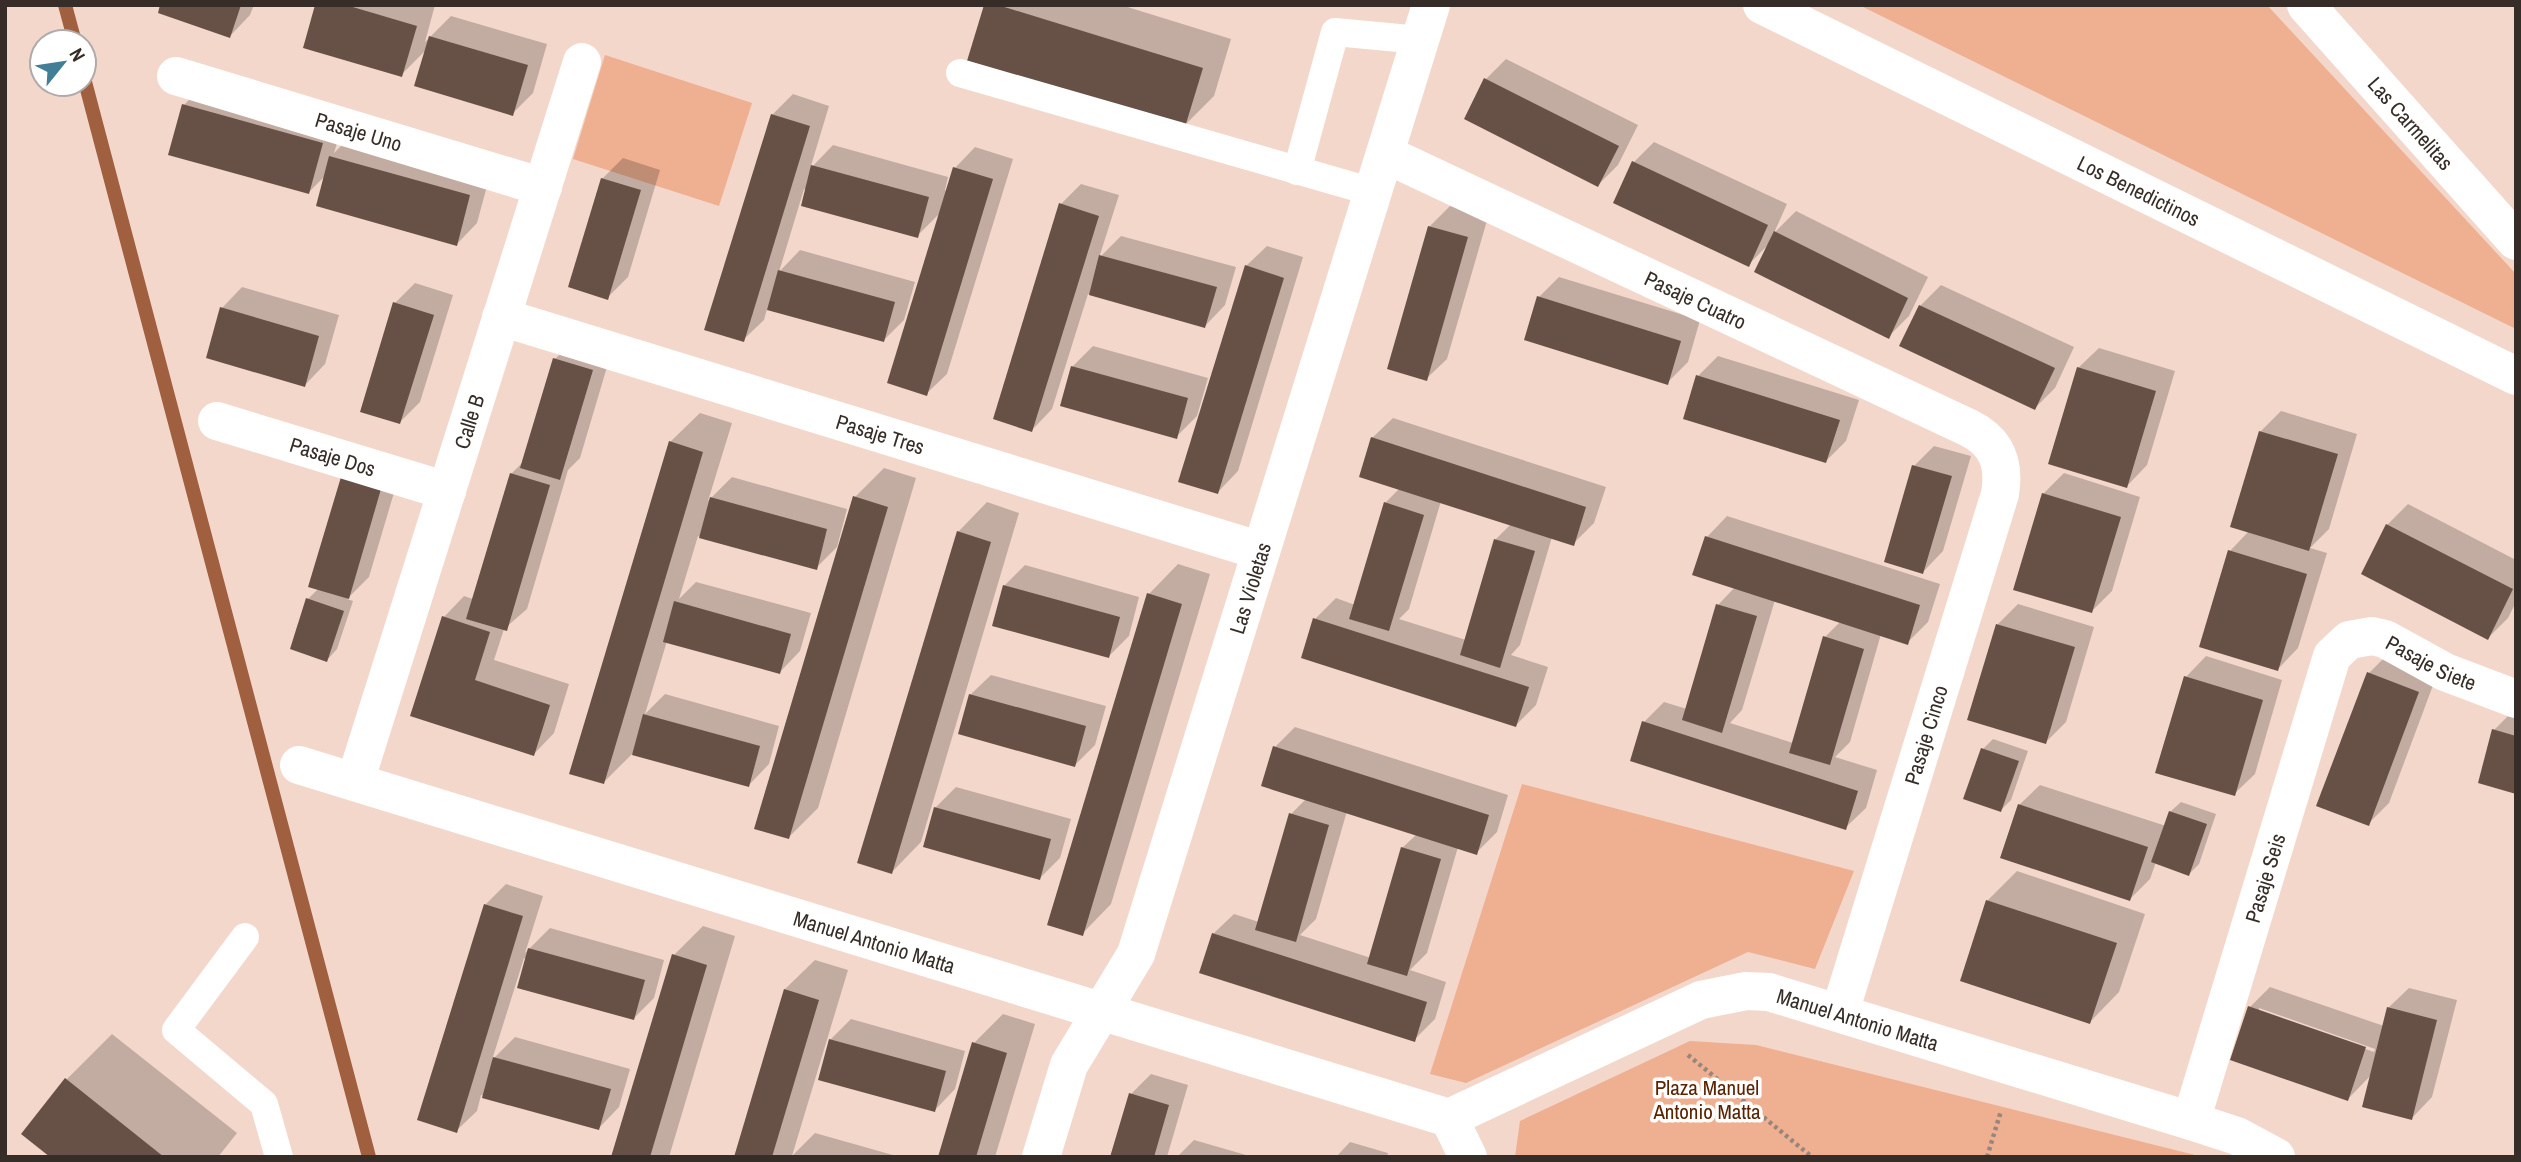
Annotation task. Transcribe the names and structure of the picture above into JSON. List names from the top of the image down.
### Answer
{
  "streets": {
    "street": [
      "Las Carmelitas",
      "Pasaje Uno",
      "Los Benedictinos",
      "Pasaje Cuatro",
      "Calle B",
      "Pasaje Tres",
      "Pasaje Dos",
      "Las Violetas",
      "Pasaje Siete",
      "Pasaje Cinco",
      "Pasaje Seis",
      "Manuel Antonio Matta"
    ]
  },
  "crossings": [
    ["Pasaje Uno", "Calle B"],
    ["Pasaje Cuatro", "Las Violetas"],
    ["Pasaje Cuatro", "Pasaje Cinco"],
    ["Calle B", "Pasaje Tres"],
    ["Calle B", "Pasaje Dos"],
    ["Calle B", "Manuel Antonio Matta"],
    ["Pasaje Tres", "Las Violetas"],
    ["Las Violetas", "Manuel Antonio Matta"],
    ["Pasaje Siete", "Pasaje Seis"],
    ["Pasaje Cinco", "Manuel Antonio Matta"],
    ["Pasaje Seis", "Manuel Antonio Matta"]
  ],
  "parks": ["Plaza Manuel Antonio Matta"],
  "north": "top right"
}
